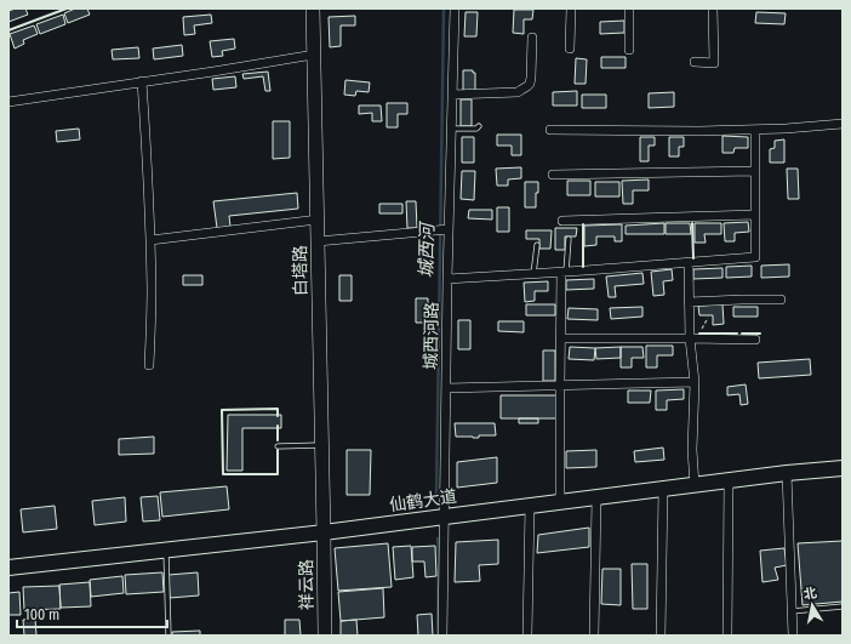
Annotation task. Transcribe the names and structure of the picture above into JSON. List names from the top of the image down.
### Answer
{
  "streets": {
    "main road": ["仙鹤大道"],
    "street": ["白塔路", "城西河路", "祥云路"]
  },
  "crossings": [
    ["白塔路", "仙鹤大道"],
    ["白塔路", "祥云路"],
    ["城西河路", "仙鹤大道"],
    ["仙鹤大道", "祥云路"]
  ],
  "water": ["城西河"],
  "scale_bar": "100 m",
  "north": "top"
}
